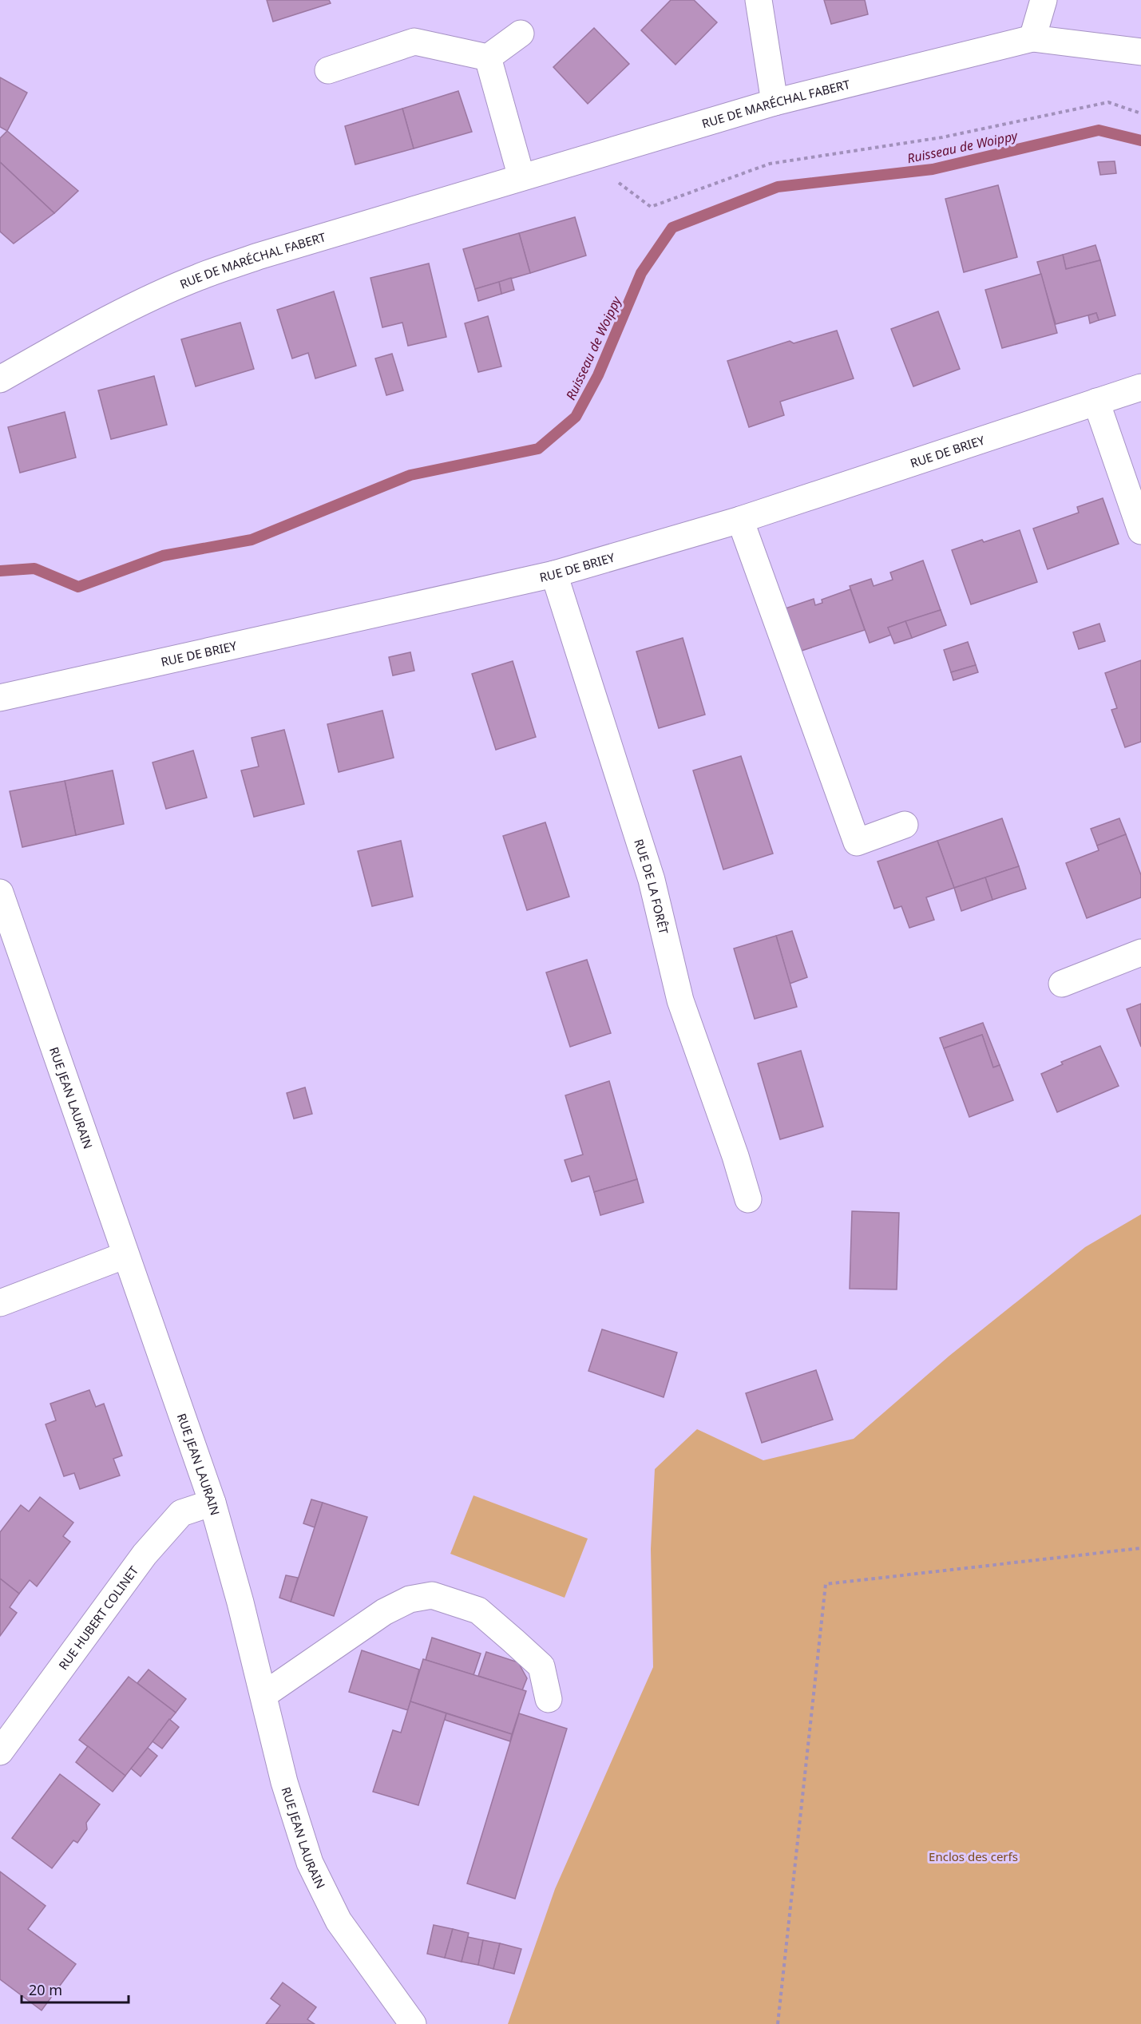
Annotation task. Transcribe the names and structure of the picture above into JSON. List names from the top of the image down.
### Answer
{
  "streets": {
    "street": [
      "RUE DE MARÉCHAL FABERT",
      "RUE DE BRIEY",
      "RUE DE LA FORÊT",
      "RUE JEAN LAURAIN",
      "RUE HUBERT COLINET"
    ]
  },
  "crossings": [
    ["RUE DE BRIEY", "RUE DE LA FORÊT"],
    ["RUE JEAN LAURAIN", "RUE HUBERT COLINET"]
  ],
  "water": ["Ruisseau de Woippy"],
  "parks": ["Enclos des cerfs"],
  "scale_bar": "20 m"
}
